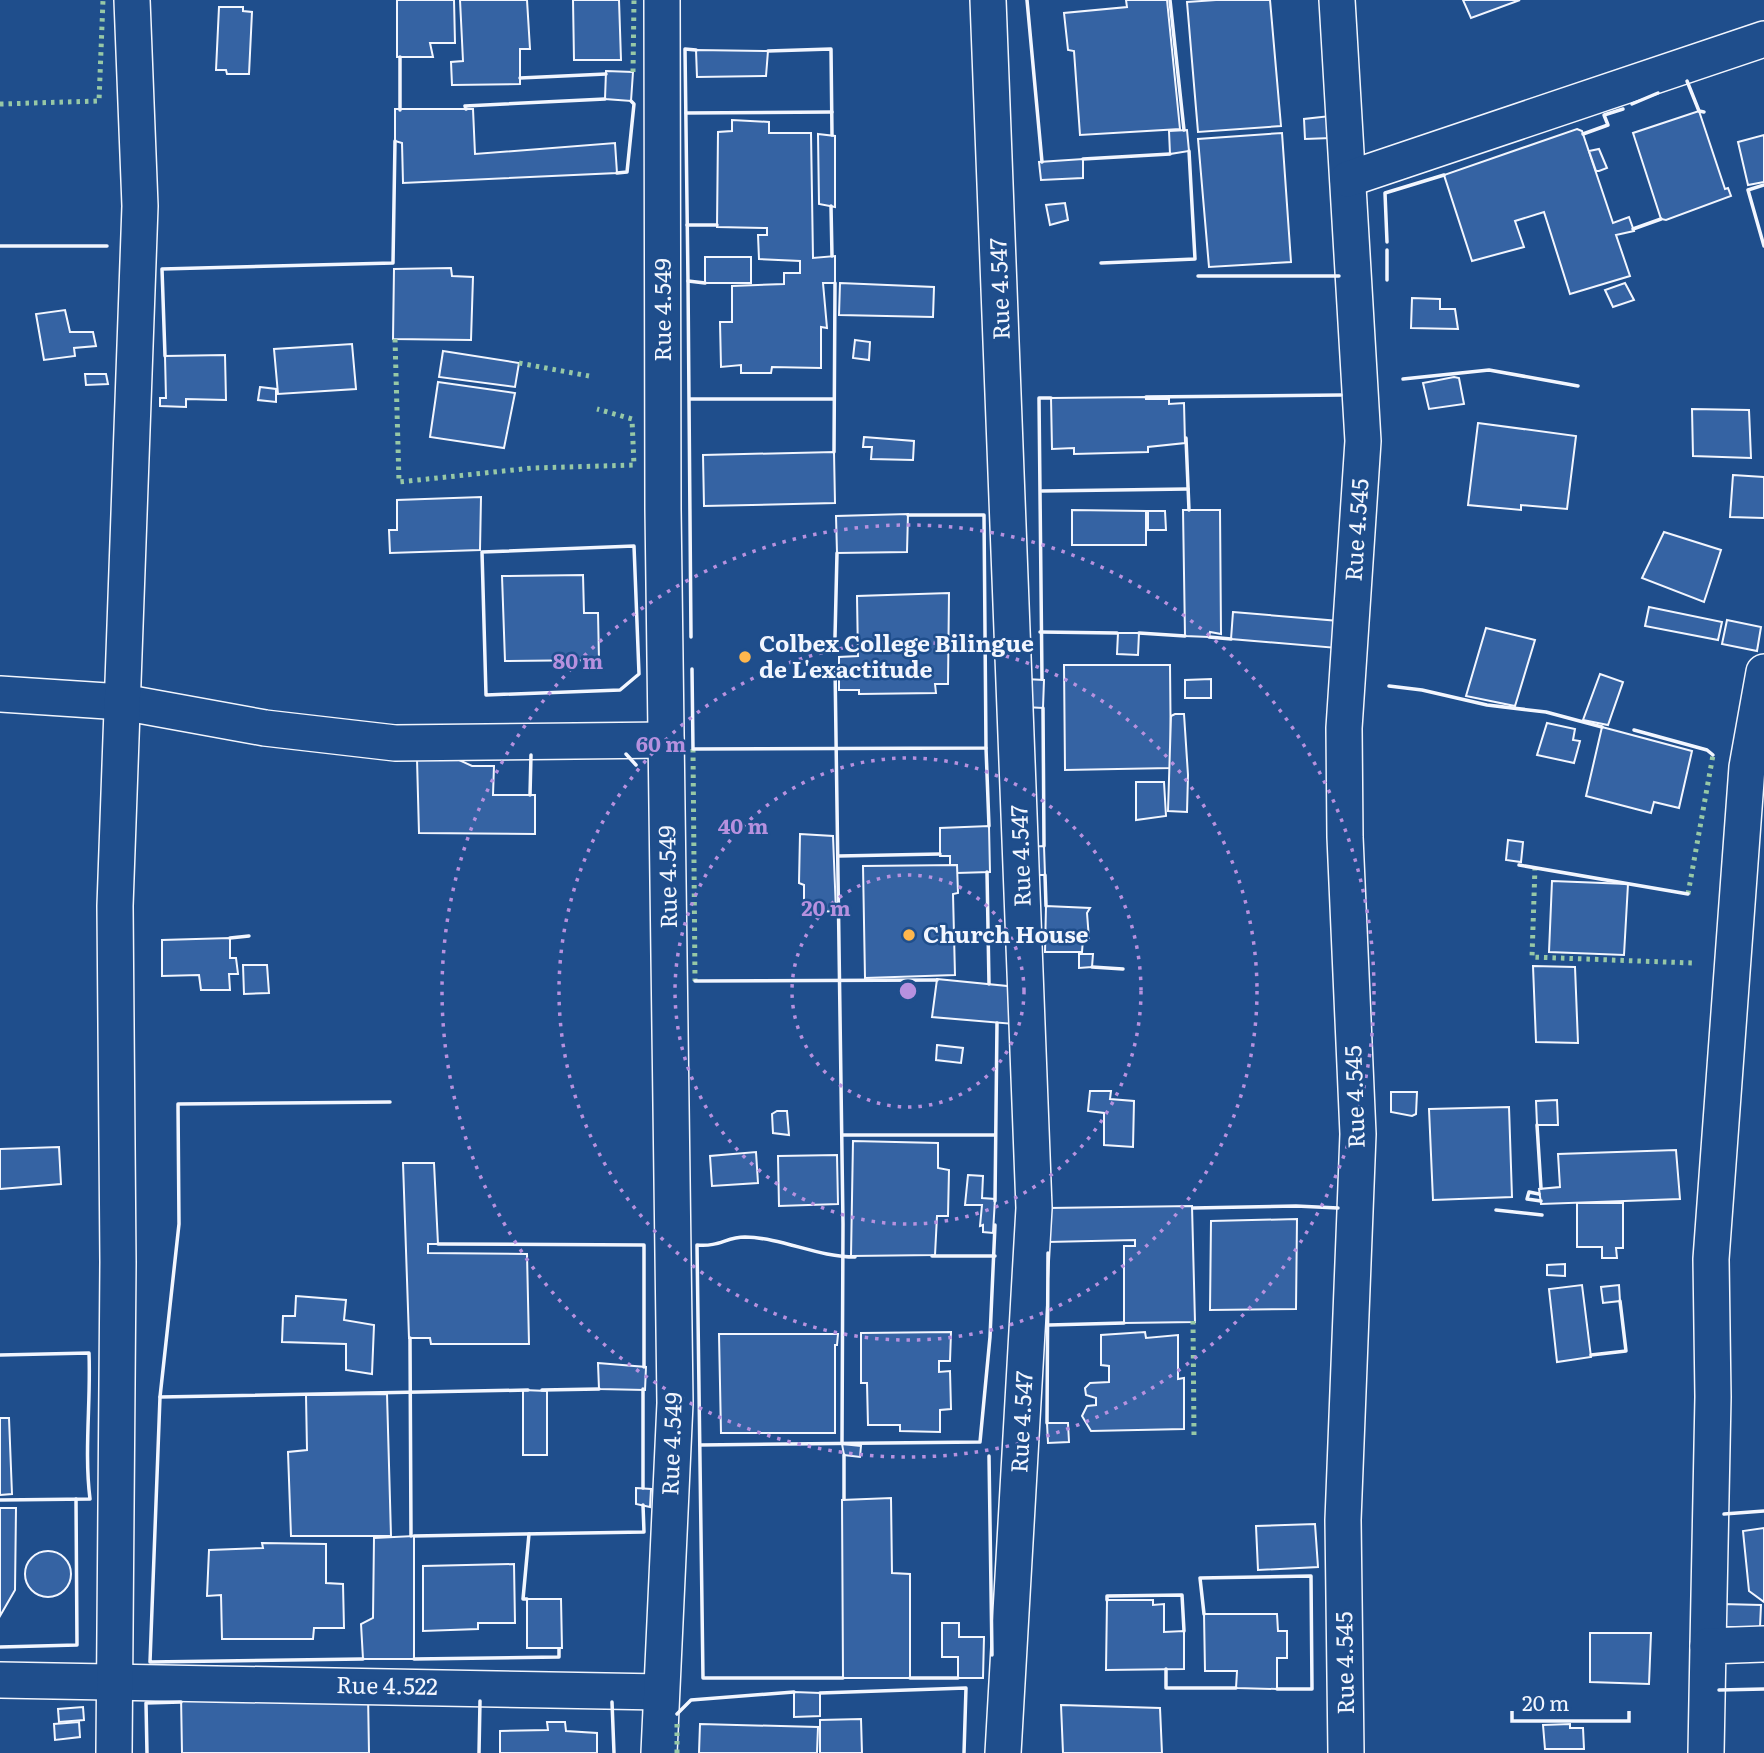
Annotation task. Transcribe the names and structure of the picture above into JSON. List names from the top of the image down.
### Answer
{
  "streets": {
    "street": [
      "Rue 4.547",
      "Rue 4.549",
      "Rue 4.545",
      "Rue 4.522"
    ]
  },
  "crossings": [
    ["Rue 4.549", "Rue 4.522"]
  ],
  "places": ["Colbex College Bilingue de L'exactitude", "Church House"],
  "scale_bar": "20 m",
  "rings": [
    "80 m",
    "60 m",
    "40 m",
    "20 m"
  ]
}
